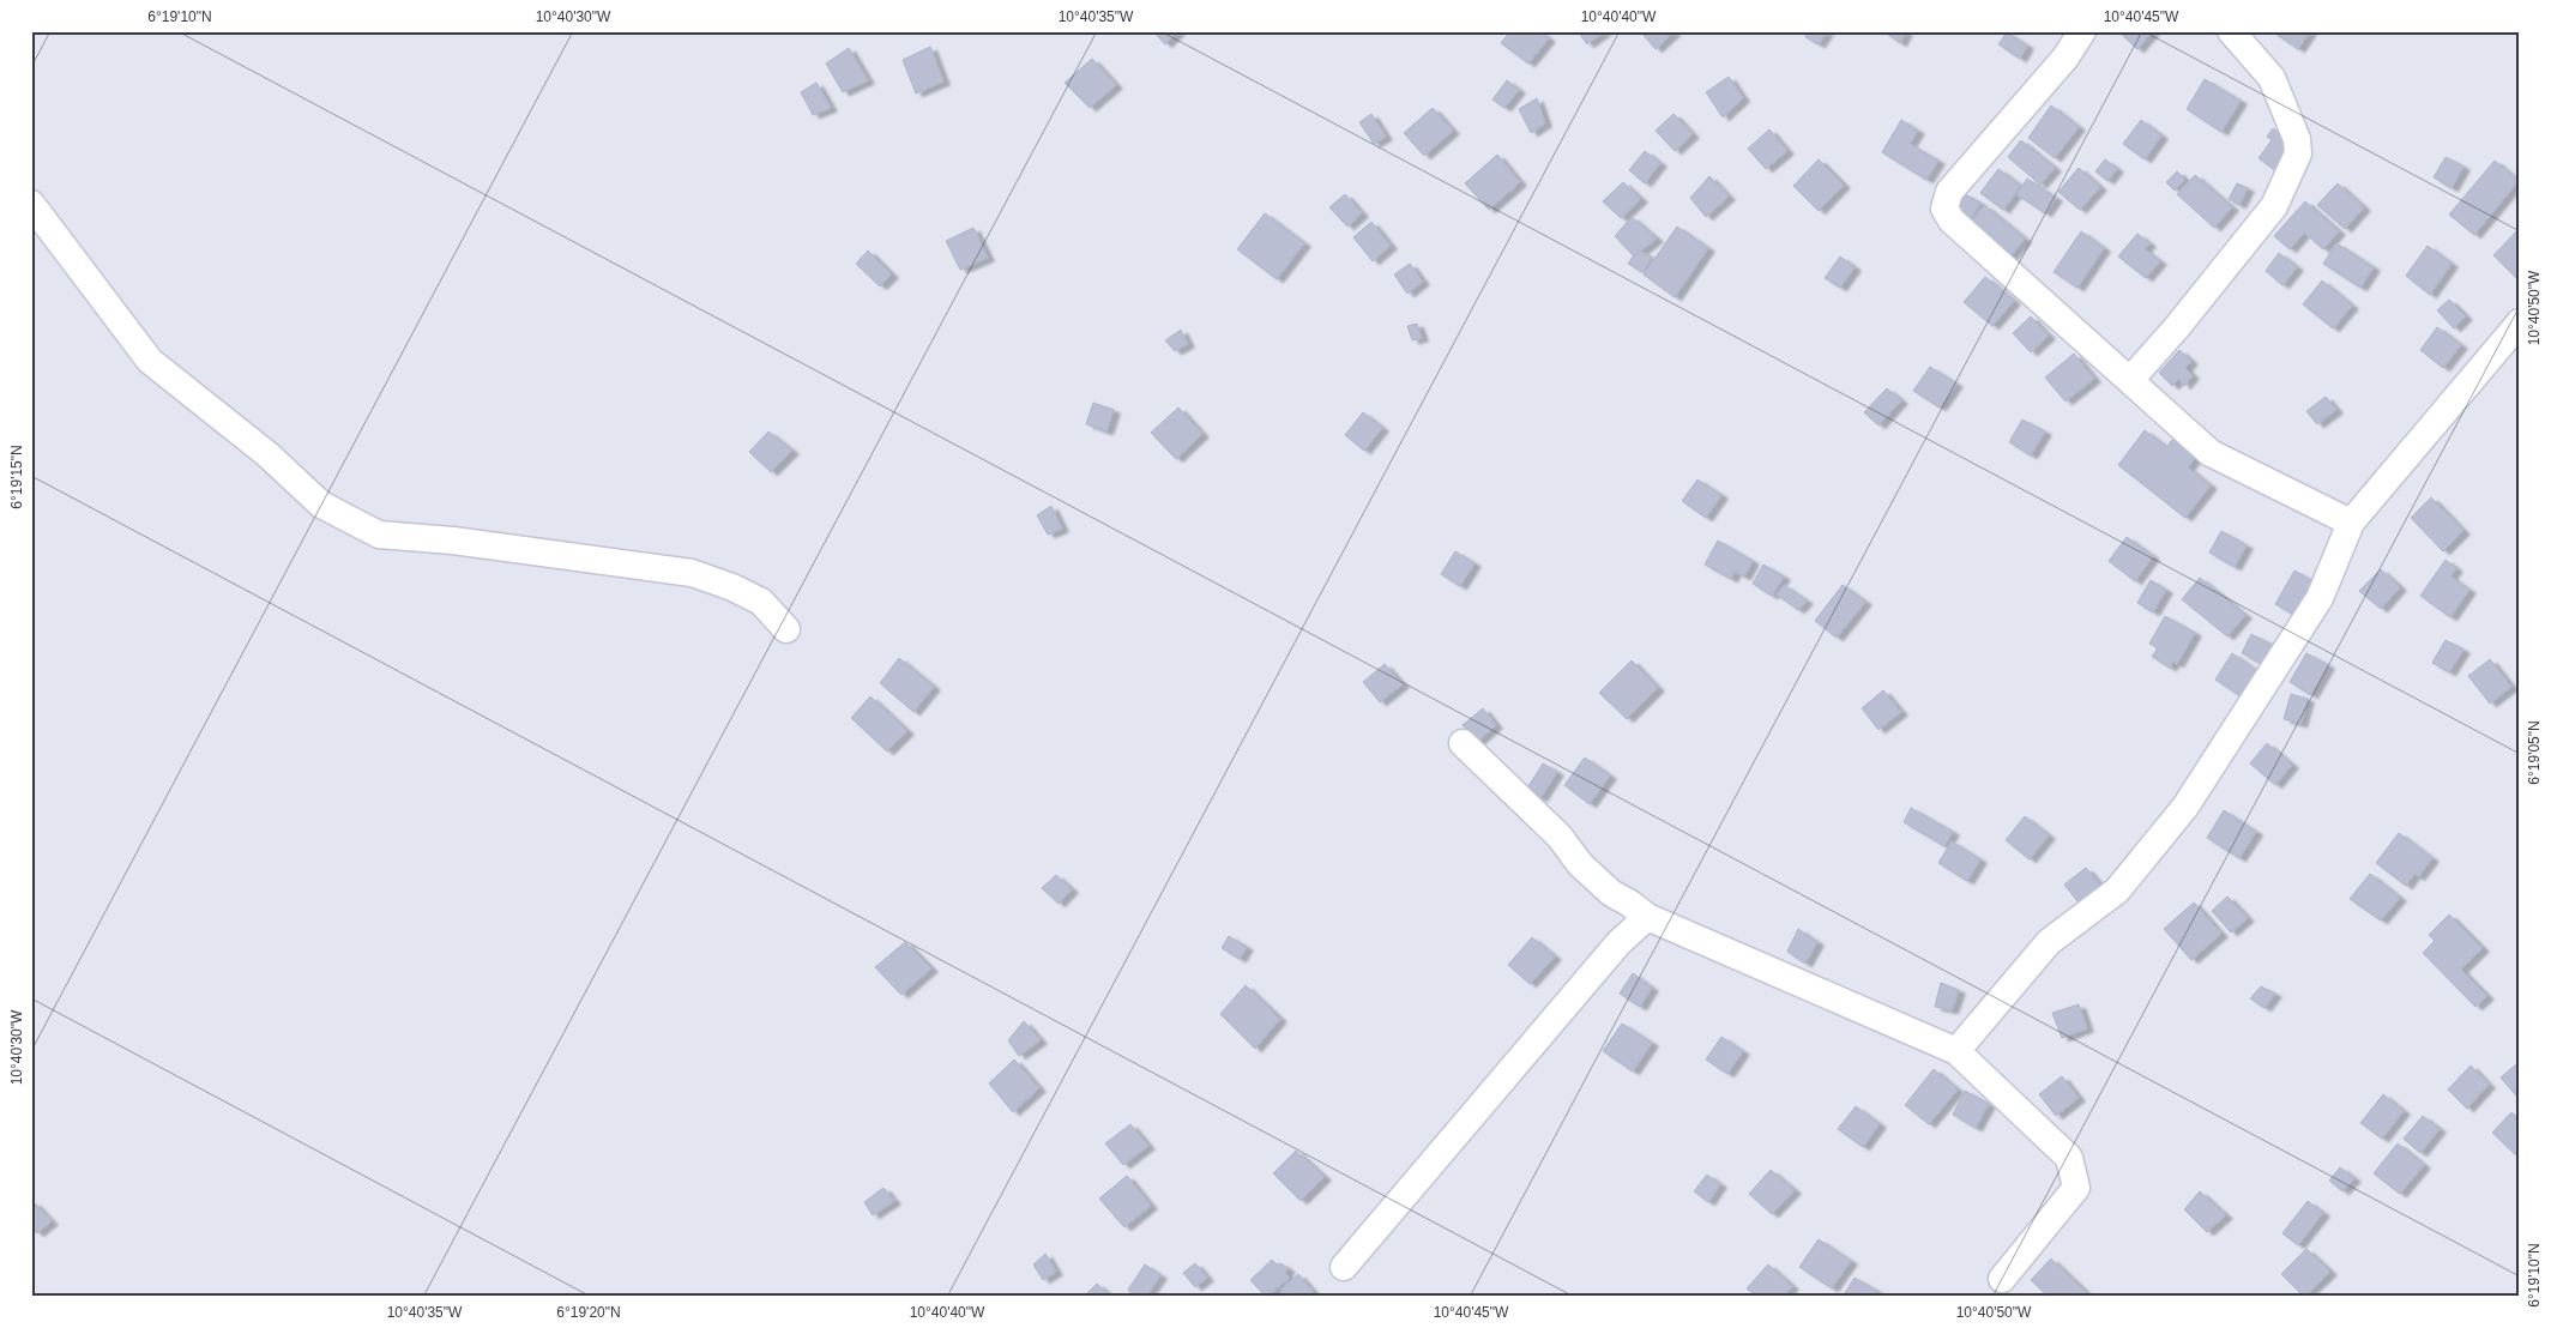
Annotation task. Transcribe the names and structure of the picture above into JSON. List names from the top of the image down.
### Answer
{
  "coordinates": [
    "6°19'10\"N",
    "10°40'30\"W",
    "10°40'35\"W",
    "10°40'40\"W",
    "10°40'45\"W",
    "10°40'50\"W",
    "6°19'15\"N",
    "6°19'05\"N",
    "6°19'20\"N"
  ]
}
